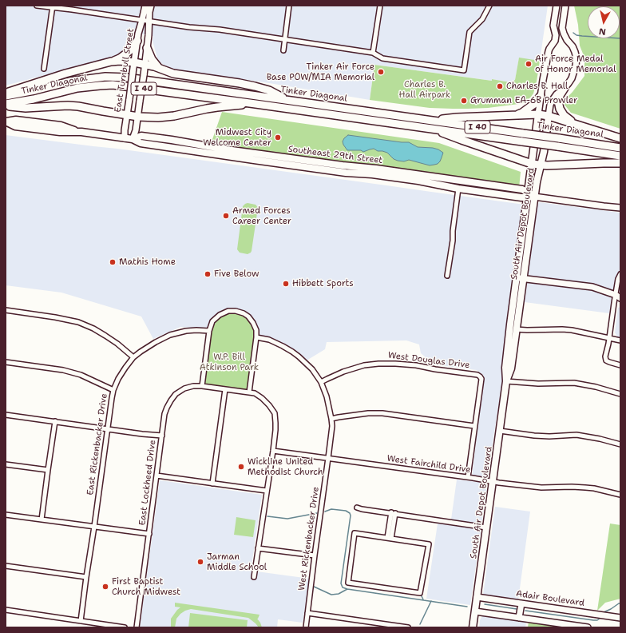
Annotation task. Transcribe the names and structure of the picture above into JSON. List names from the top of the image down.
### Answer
{
  "streets": {
    "highway": ["Tinker Diagonal", "I 40"],
    "main road": ["Southeast 29th Street", "South Air Depot Boulevard"],
    "street": [
      "East Turnbull Street",
      "West Douglas Drive",
      "East Rickenbacker Drive",
      "West Fairchild Drive",
      "East Lockheed Drive",
      "West Rickenbacker Drive",
      "Adair Boulevard"
    ]
  },
  "crossings": [
    ["East Turnbull Street", "Southeast 29th Street"],
    ["Southeast 29th Street", "South Air Depot Boulevard"],
    ["South Air Depot Boulevard", "West Fairchild Drive"],
    ["South Air Depot Boulevard", "Adair Boulevard"],
    ["West Douglas Drive", "West Rickenbacker Drive"],
    ["West Fairchild Drive", "East Lockheed Drive"],
    ["West Fairchild Drive", "West Rickenbacker Drive"]
  ],
  "parks": ["Charles B. Hall Airpark", "W.P. Bill Atkinson Park"],
  "places": [
    "Air Force Medal of Honor Memorial",
    "Tinker Air Force Base POW/MIA Memorial",
    "Charles B. Hall",
    "Grumman EA-6B Prowler",
    "Midwest City Welcome Center",
    "Armed Forces Career Center",
    "Mathis Home",
    "Five Below",
    "Hibbett Sports",
    "Wickline United Methodist Church",
    "Jarman Middle School",
    "First Baptist Church Midwest"
  ],
  "north": "bottom"
}
